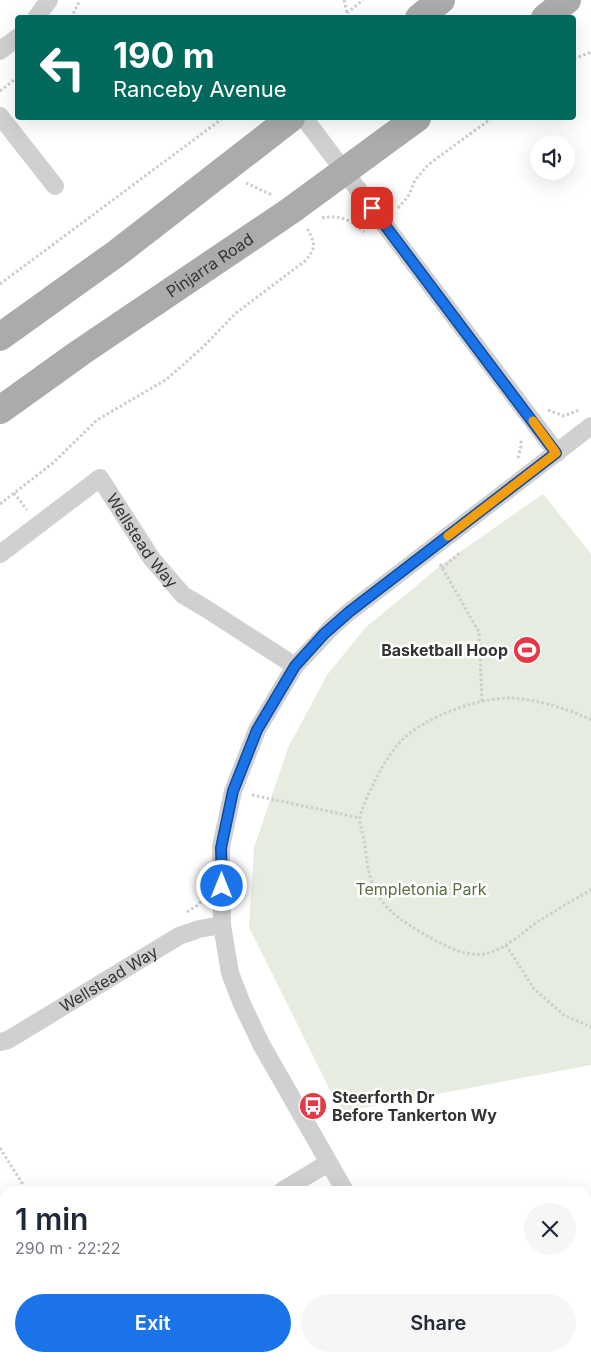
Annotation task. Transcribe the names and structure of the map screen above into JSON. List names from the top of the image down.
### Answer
{
  "streets": {
    "main road": ["Pinjarra Road"],
    "street": ["Wellstead Way"]
  },
  "parks": ["Templetonia Park"],
  "places": {
    "sports": ["Basketball Hoop"],
    "bus stop": ["Steerforth Dr Before Tankerton Wy"]
  },
  "page": {
    "turn": ["190 m", "Ranceby Avenue"],
    "heading": ["1 min", "290 m · 22:22"],
    "buttons": ["Exit", "Share"]
  }
}
